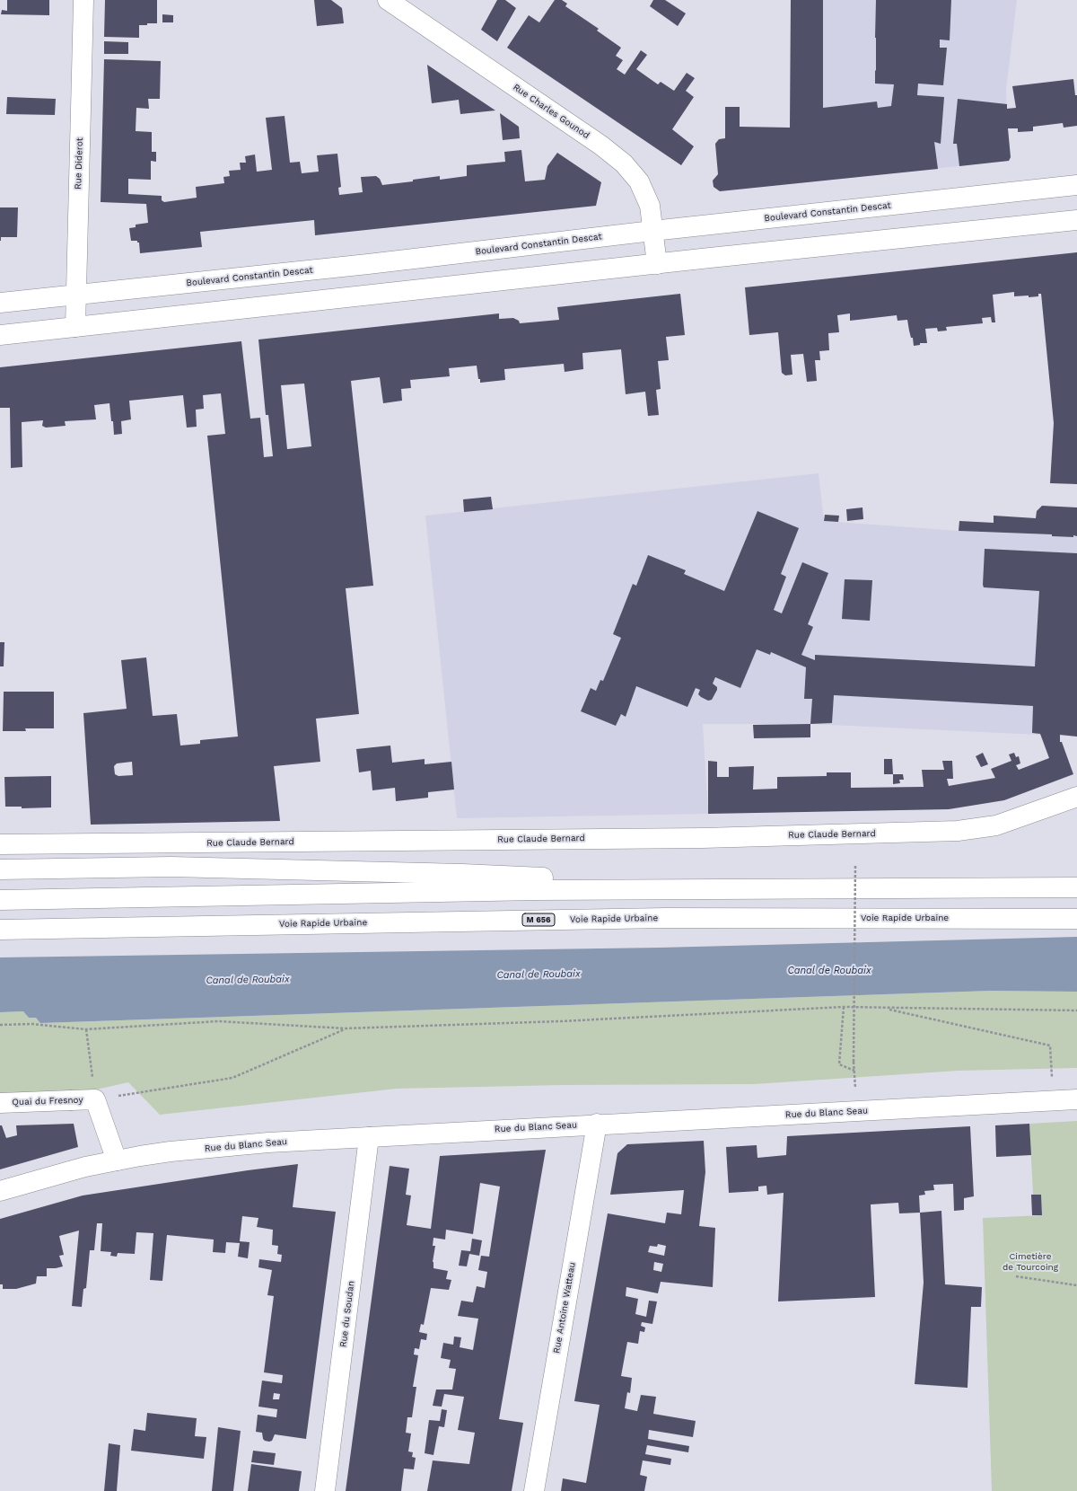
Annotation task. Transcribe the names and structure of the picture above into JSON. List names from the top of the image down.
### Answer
{
  "streets": {
    "main road": [
      "Rue Charles Gounod",
      "Rue Diderot",
      "Boulevard Constantin Descat",
      "Rue Claude Bernard",
      "Voie Rapide Urbaine",
      "M 656",
      "Quai du Fresnoy",
      "Rue du Blanc Seau",
      "Rue Antoine Watteau",
      "Rue du Soudan"
    ]
  },
  "crossings": [
    ["Rue Charles Gounod", "Boulevard Constantin Descat"],
    ["Rue Diderot", "Boulevard Constantin Descat"],
    ["Quai du Fresnoy", "Rue du Blanc Seau"],
    ["Rue du Blanc Seau", "Rue Antoine Watteau"],
    ["Rue du Blanc Seau", "Rue du Soudan"]
  ],
  "water": ["Canal de Roubaix"],
  "parks": ["Cimetière de Tourcoing"]
}
